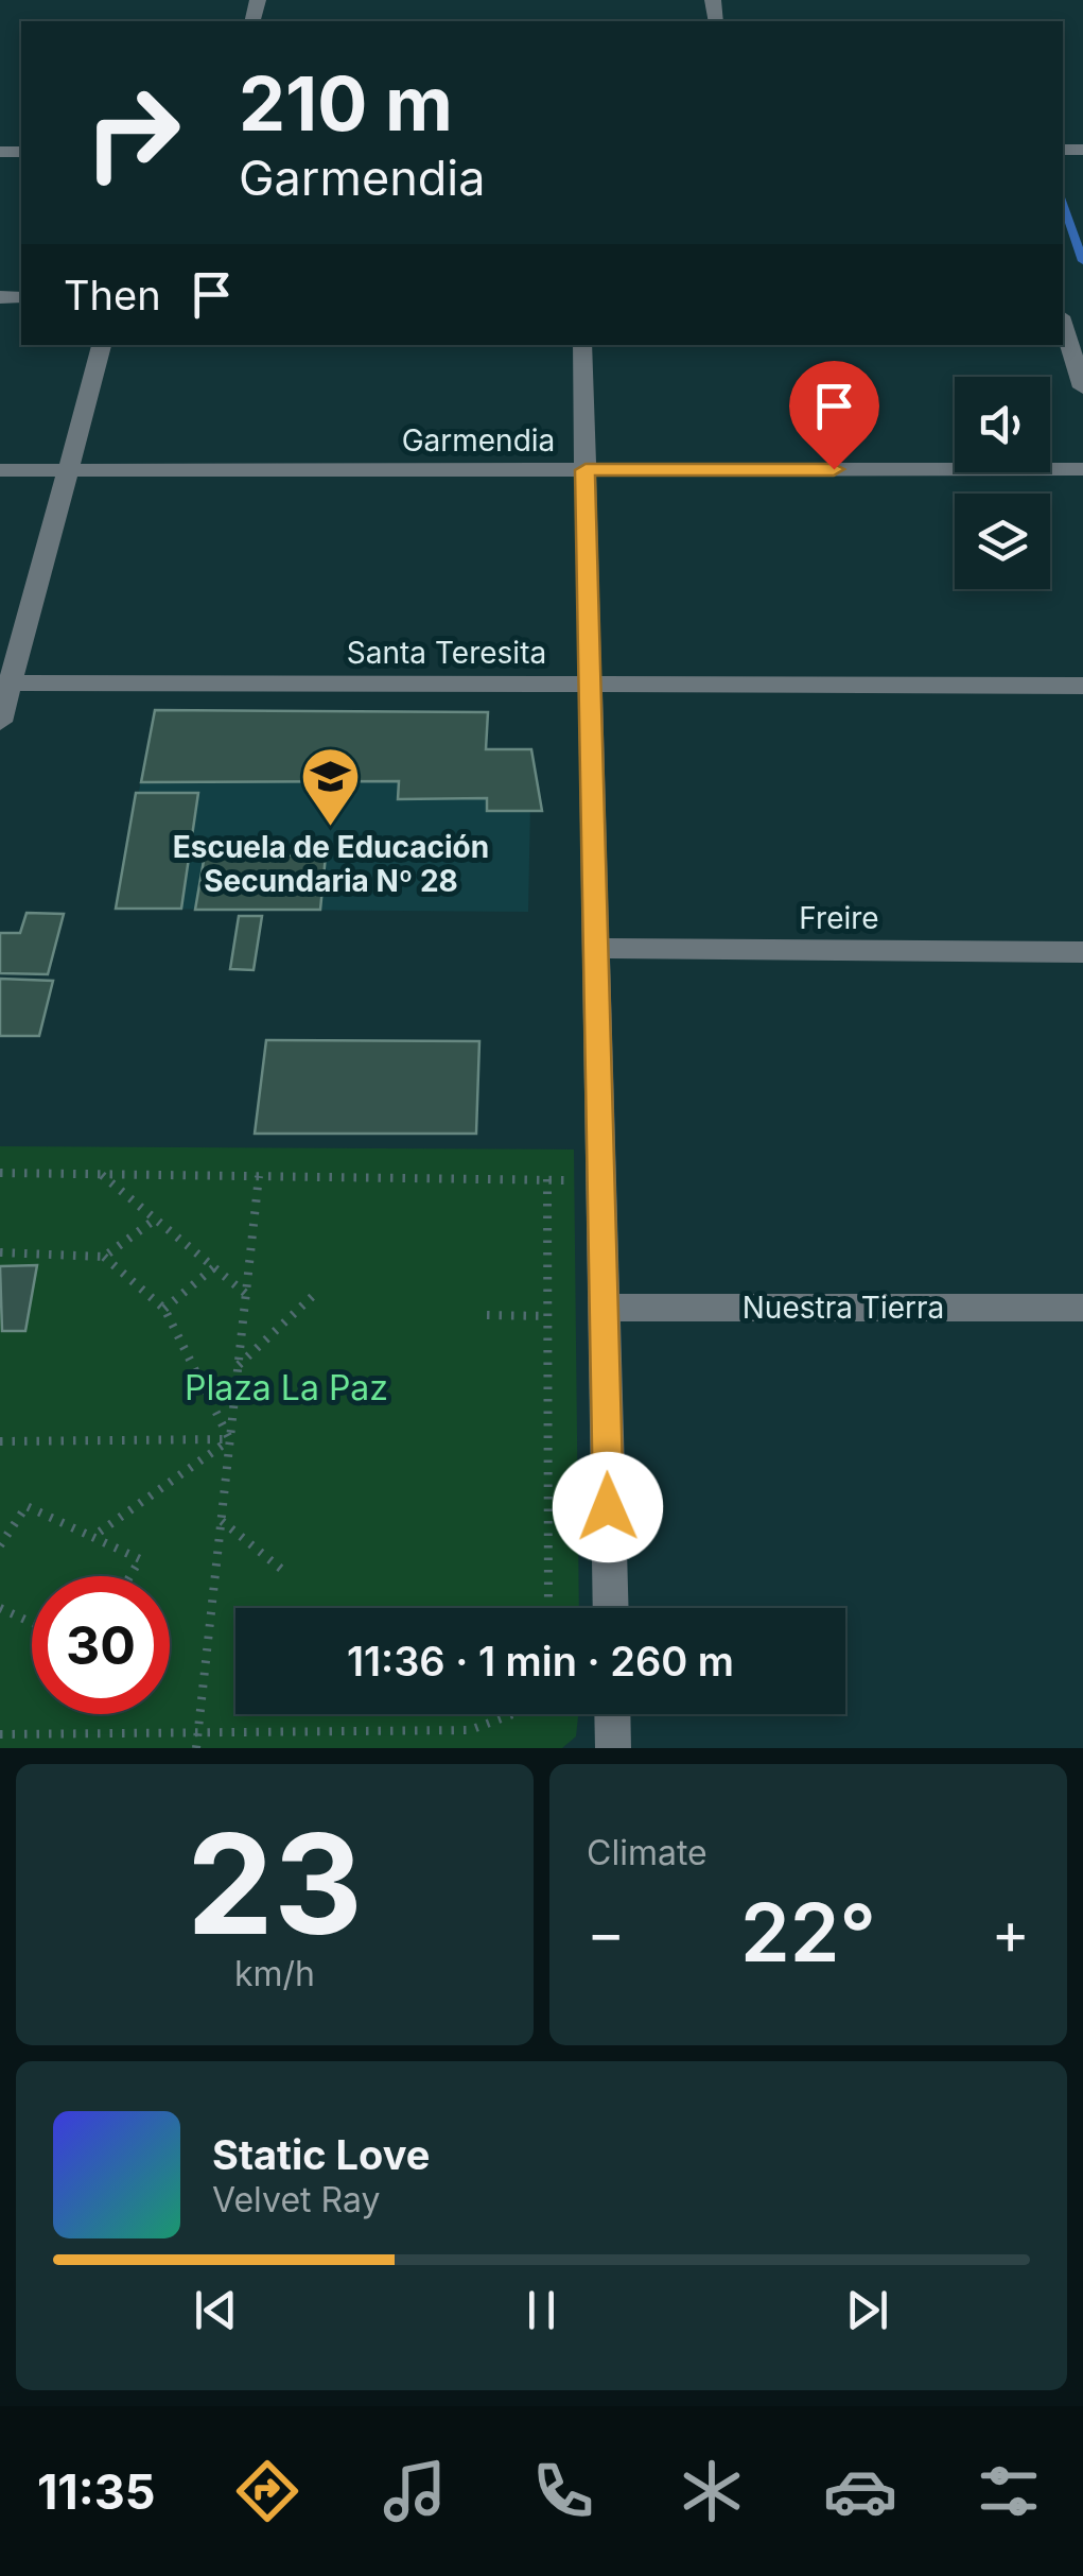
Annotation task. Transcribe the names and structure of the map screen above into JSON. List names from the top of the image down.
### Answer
{
  "streets": {
    "street": [
      "Garmendia",
      "Santa Teresita",
      "Freire",
      "Nuestra Tierra"
    ]
  },
  "parks": ["Plaza La Paz"],
  "places": {
    "school or university": ["Escuela de Educación Secundaria Nº 28"]
  },
  "page": {
    "turn": ["210 m", "Garmendia"],
    "then": "Then",
    "limit": "30",
    "trip": "11:36 · 1 min · 260 m",
    "tile": [
      ["23", "km/h"],
      "Climate"
    ],
    "heat": ["−", "22°", "+"],
    "song": ["Static Love", "Velvet Ray"],
    "tabs": "11:35"
  }
}
